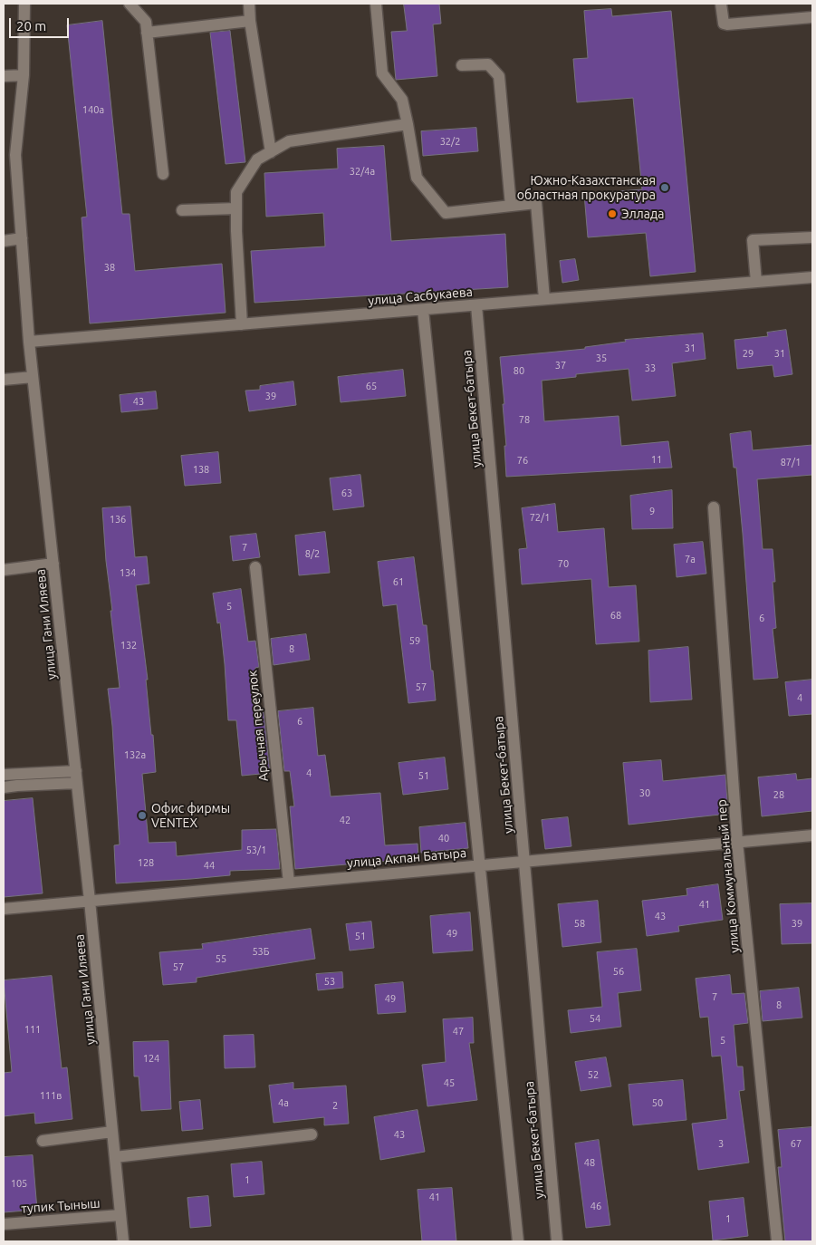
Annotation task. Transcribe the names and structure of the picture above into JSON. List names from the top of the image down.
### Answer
{
  "streets": {
    "street": [
      "улица Сасбукаева",
      "улица Бекет-батыра",
      "улица Гани Иляева",
      "Арычная переулок",
      "улица Акпан Батыра",
      "улица Коммунальный пер",
      "тупик Тыныш"
    ]
  },
  "crossings": [
    ["улица Сасбукаева", "улица Бекет-батыра"],
    ["улица Сасбукаева", "улица Гани Иляева"],
    ["улица Бекет-батыра", "улица Акпан Батыра"],
    ["улица Гани Иляева", "улица Акпан Батыра"],
    ["улица Гани Иляева", "тупик Тыныш"],
    ["Арычная переулок", "улица Акпан Батыра"],
    ["улица Акпан Батыра", "улица Коммунальный пер"]
  ],
  "places": ["Южно-Казахстанская областная прокуратура", "Эллада", "Офис фирмы VENTEX"],
  "house_numbers": [
    "140а",
    "32/2",
    "32/4а",
    "38",
    "31",
    "29",
    "31",
    "35",
    "37",
    "33",
    "80",
    "65",
    "39",
    "43",
    "78",
    "11",
    "76",
    "87/1",
    "138",
    "63",
    "9",
    "72/1",
    "136",
    "7",
    "8/2",
    "7а",
    "70",
    "134",
    "61",
    "5",
    "68",
    "6",
    "59",
    "132",
    "8",
    "57",
    "4",
    "6",
    "132а",
    "4",
    "51",
    "30",
    "28",
    "42",
    "40",
    "53/1",
    "128",
    "44",
    "41",
    "43",
    "58",
    "39",
    "49",
    "51",
    "53Б",
    "55",
    "57",
    "56",
    "53",
    "7",
    "49",
    "8",
    "54",
    "111",
    "47",
    "5",
    "124",
    "52",
    "45",
    "111в",
    "4а",
    "50",
    "2",
    "43",
    "3",
    "67",
    "48",
    "1",
    "105",
    "41",
    "46",
    "1"
  ],
  "scale_bar": "20 m"
}
